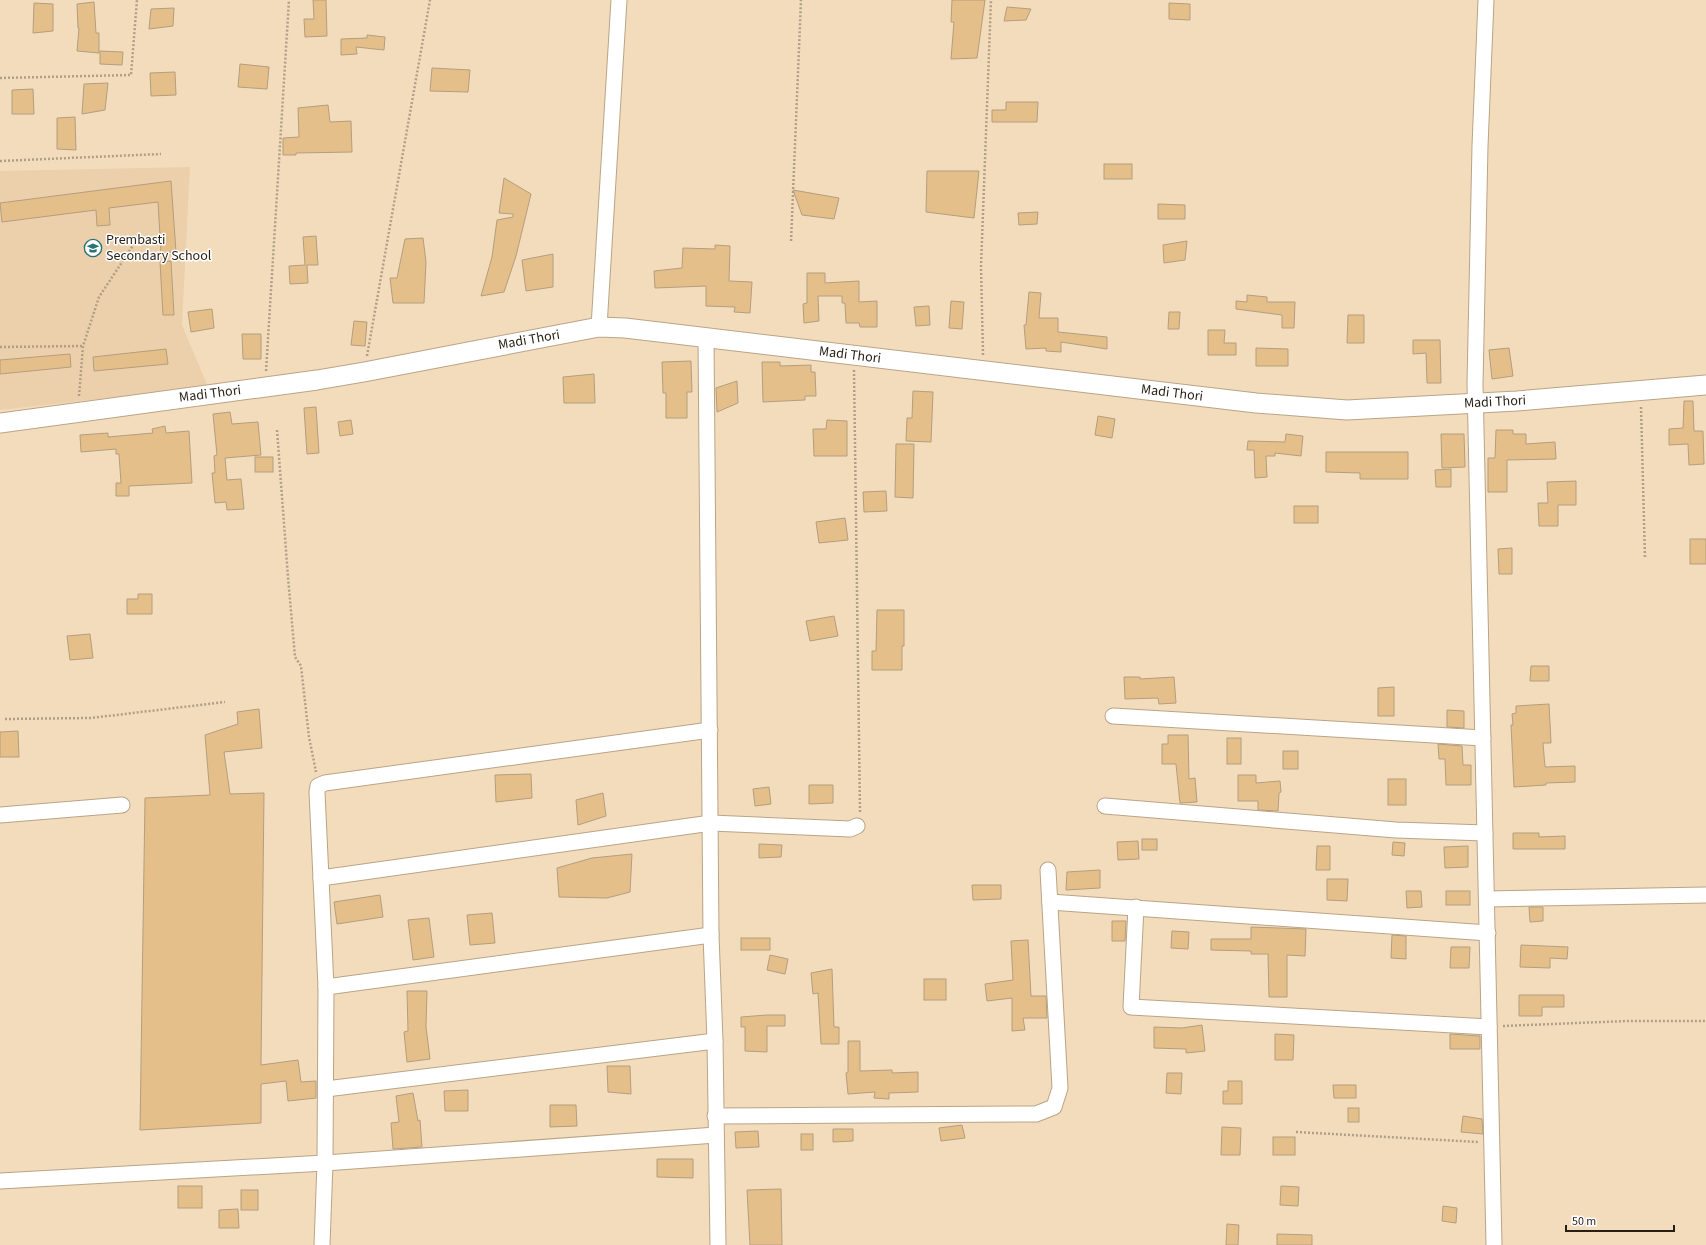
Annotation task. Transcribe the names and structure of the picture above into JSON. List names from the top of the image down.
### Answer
{
  "streets": {
    "main road": ["Madi Thori"]
  },
  "places": {
    "school or university": ["Prembasti Secondary School"]
  },
  "scale_bar": "50 m"
}
